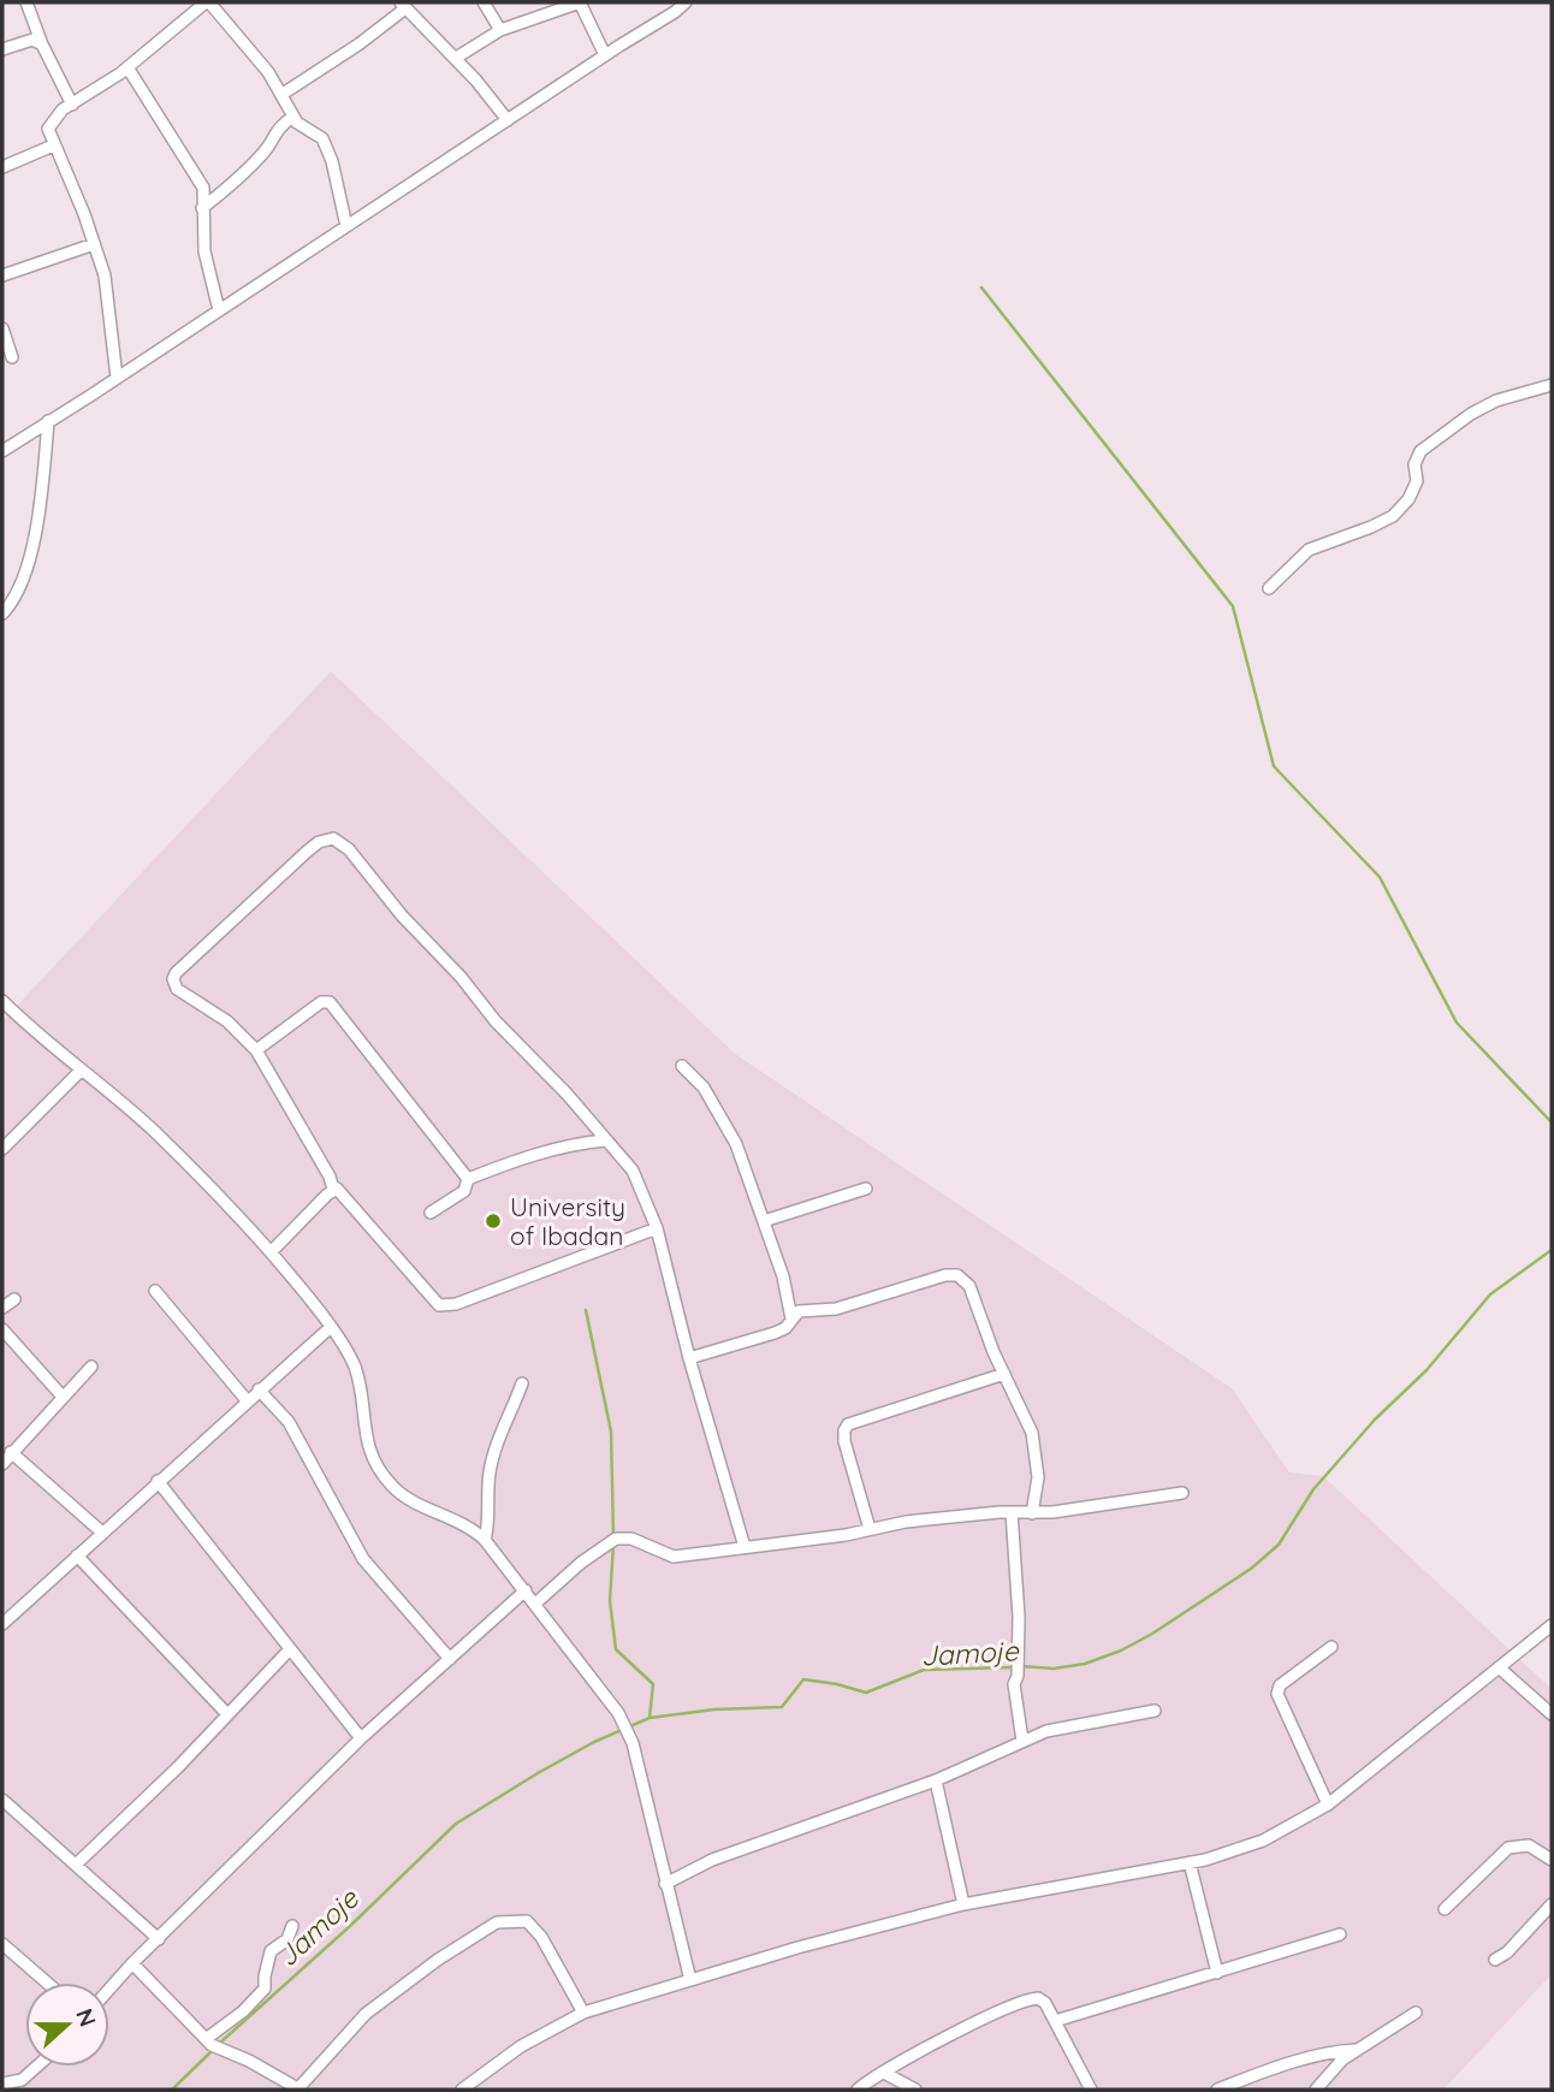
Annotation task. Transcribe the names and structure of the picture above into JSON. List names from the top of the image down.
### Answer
{
  "water": ["Jamoje"],
  "places": ["University of Ibadan"],
  "north": "right"
}
